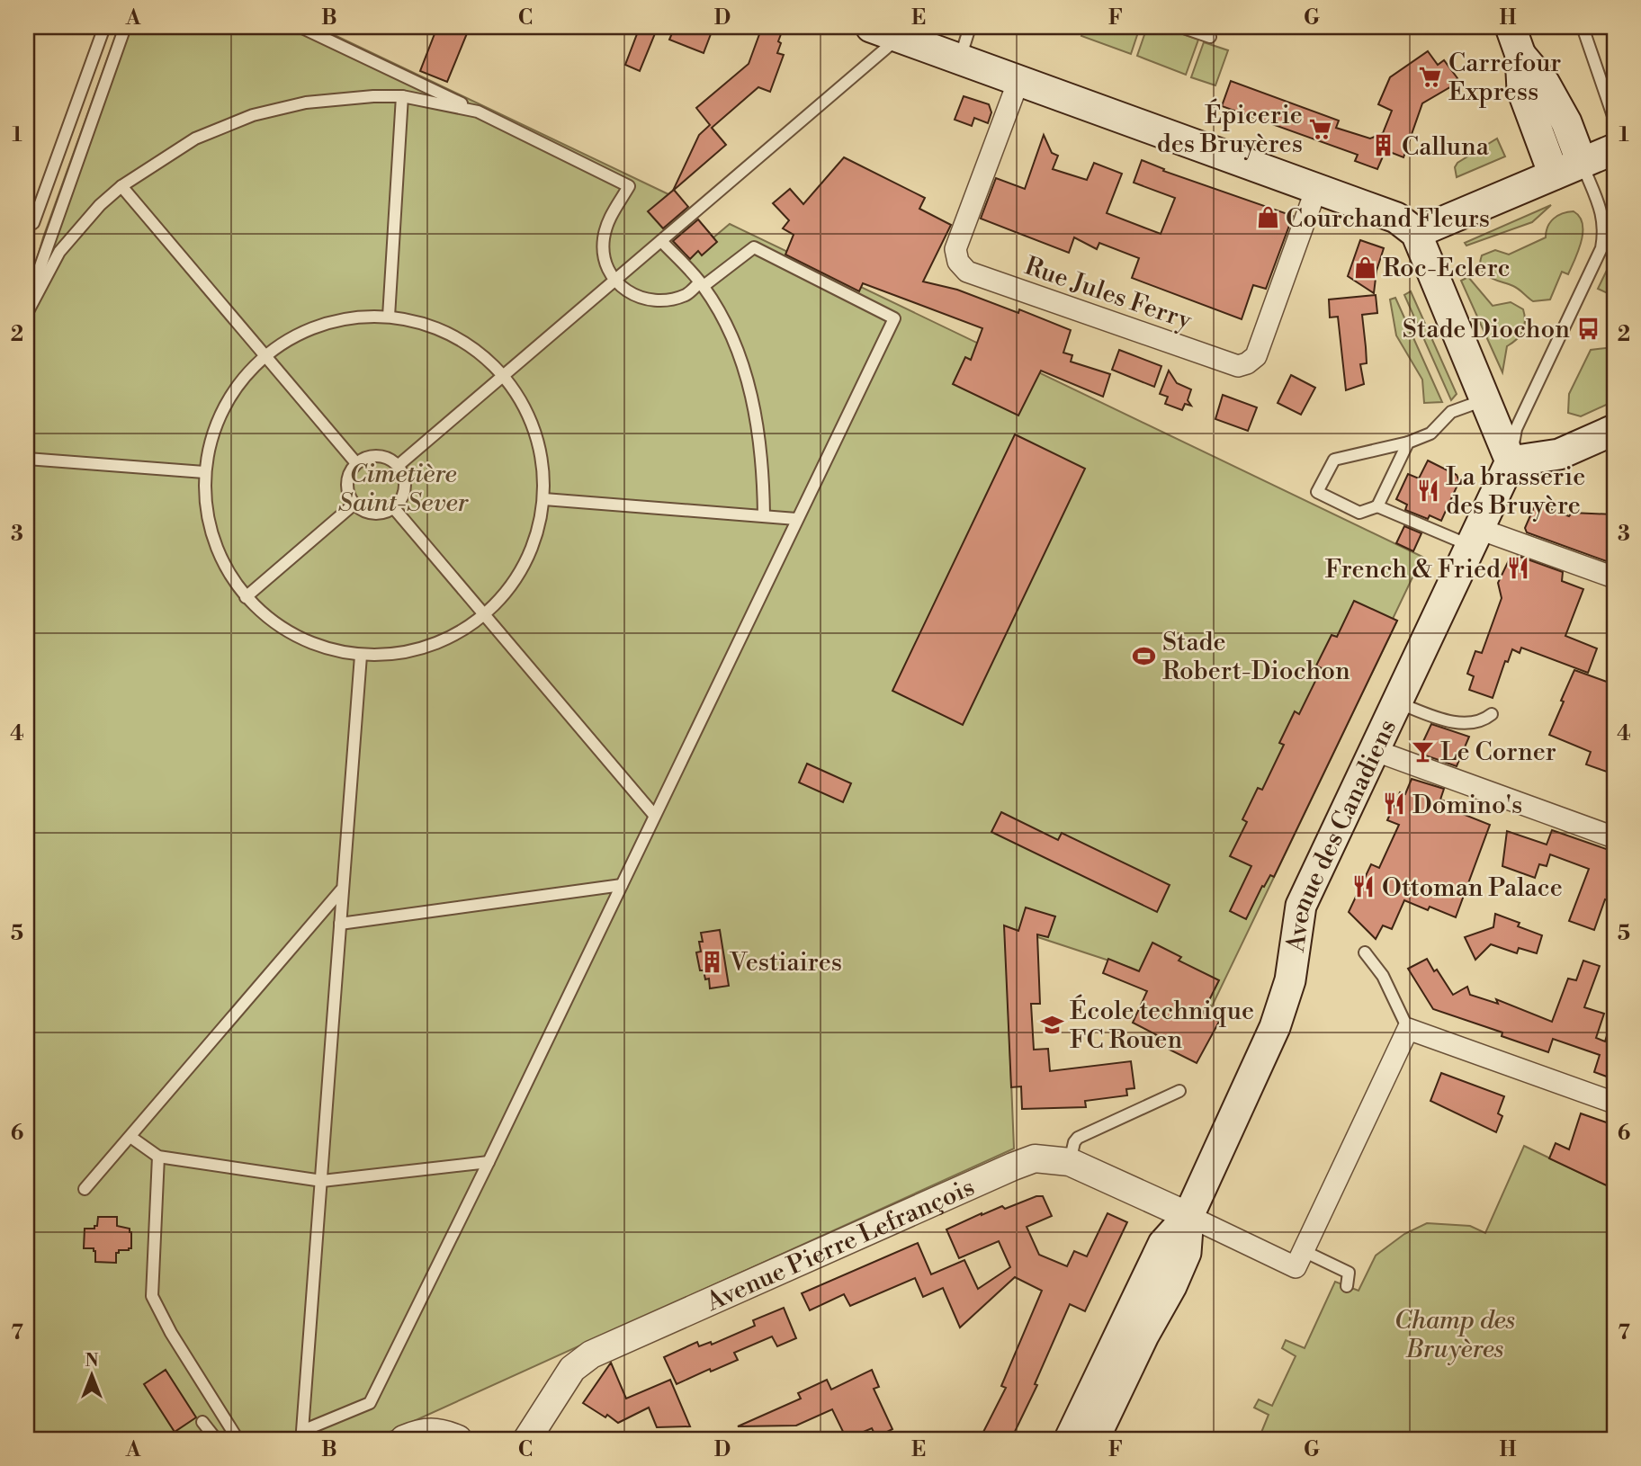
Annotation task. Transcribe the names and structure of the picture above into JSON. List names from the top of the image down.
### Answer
{
  "streets": {
    "main road": ["Avenue des Canadiens"],
    "street": ["Rue Jules Ferry", "Avenue Pierre Lefrançois"]
  },
  "crossings": [
    ["Avenue des Canadiens", "Avenue Pierre Lefrançois"]
  ],
  "parks": ["Cimetière Saint-Sever", "Champ des Bruyères"],
  "places": {
    "supermarket": ["Carrefour Express", "Épicerie des Bruyères"],
    "building": ["Calluna", "Vestiaires"],
    "shop": ["Courchand Fleurs", "Roc-Eclerc"],
    "bus stop": ["Stade Diochon"],
    "restaurant": [
      "La brasserie des Bruyère",
      "French & Fried",
      "Domino's",
      "Ottoman Palace"
    ],
    "sports": ["Stade Robert-Diochon"],
    "bar": ["Le Corner"],
    "school or university": ["École technique FC Rouen"]
  },
  "north": "top",
  "grid": {
    "columns": [
      "A",
      "B",
      "C",
      "D",
      "E",
      "F",
      "G",
      "H"
    ],
    "rows": [
      "1",
      "2",
      "3",
      "4",
      "5",
      "6",
      "7"
    ]
  }
}
